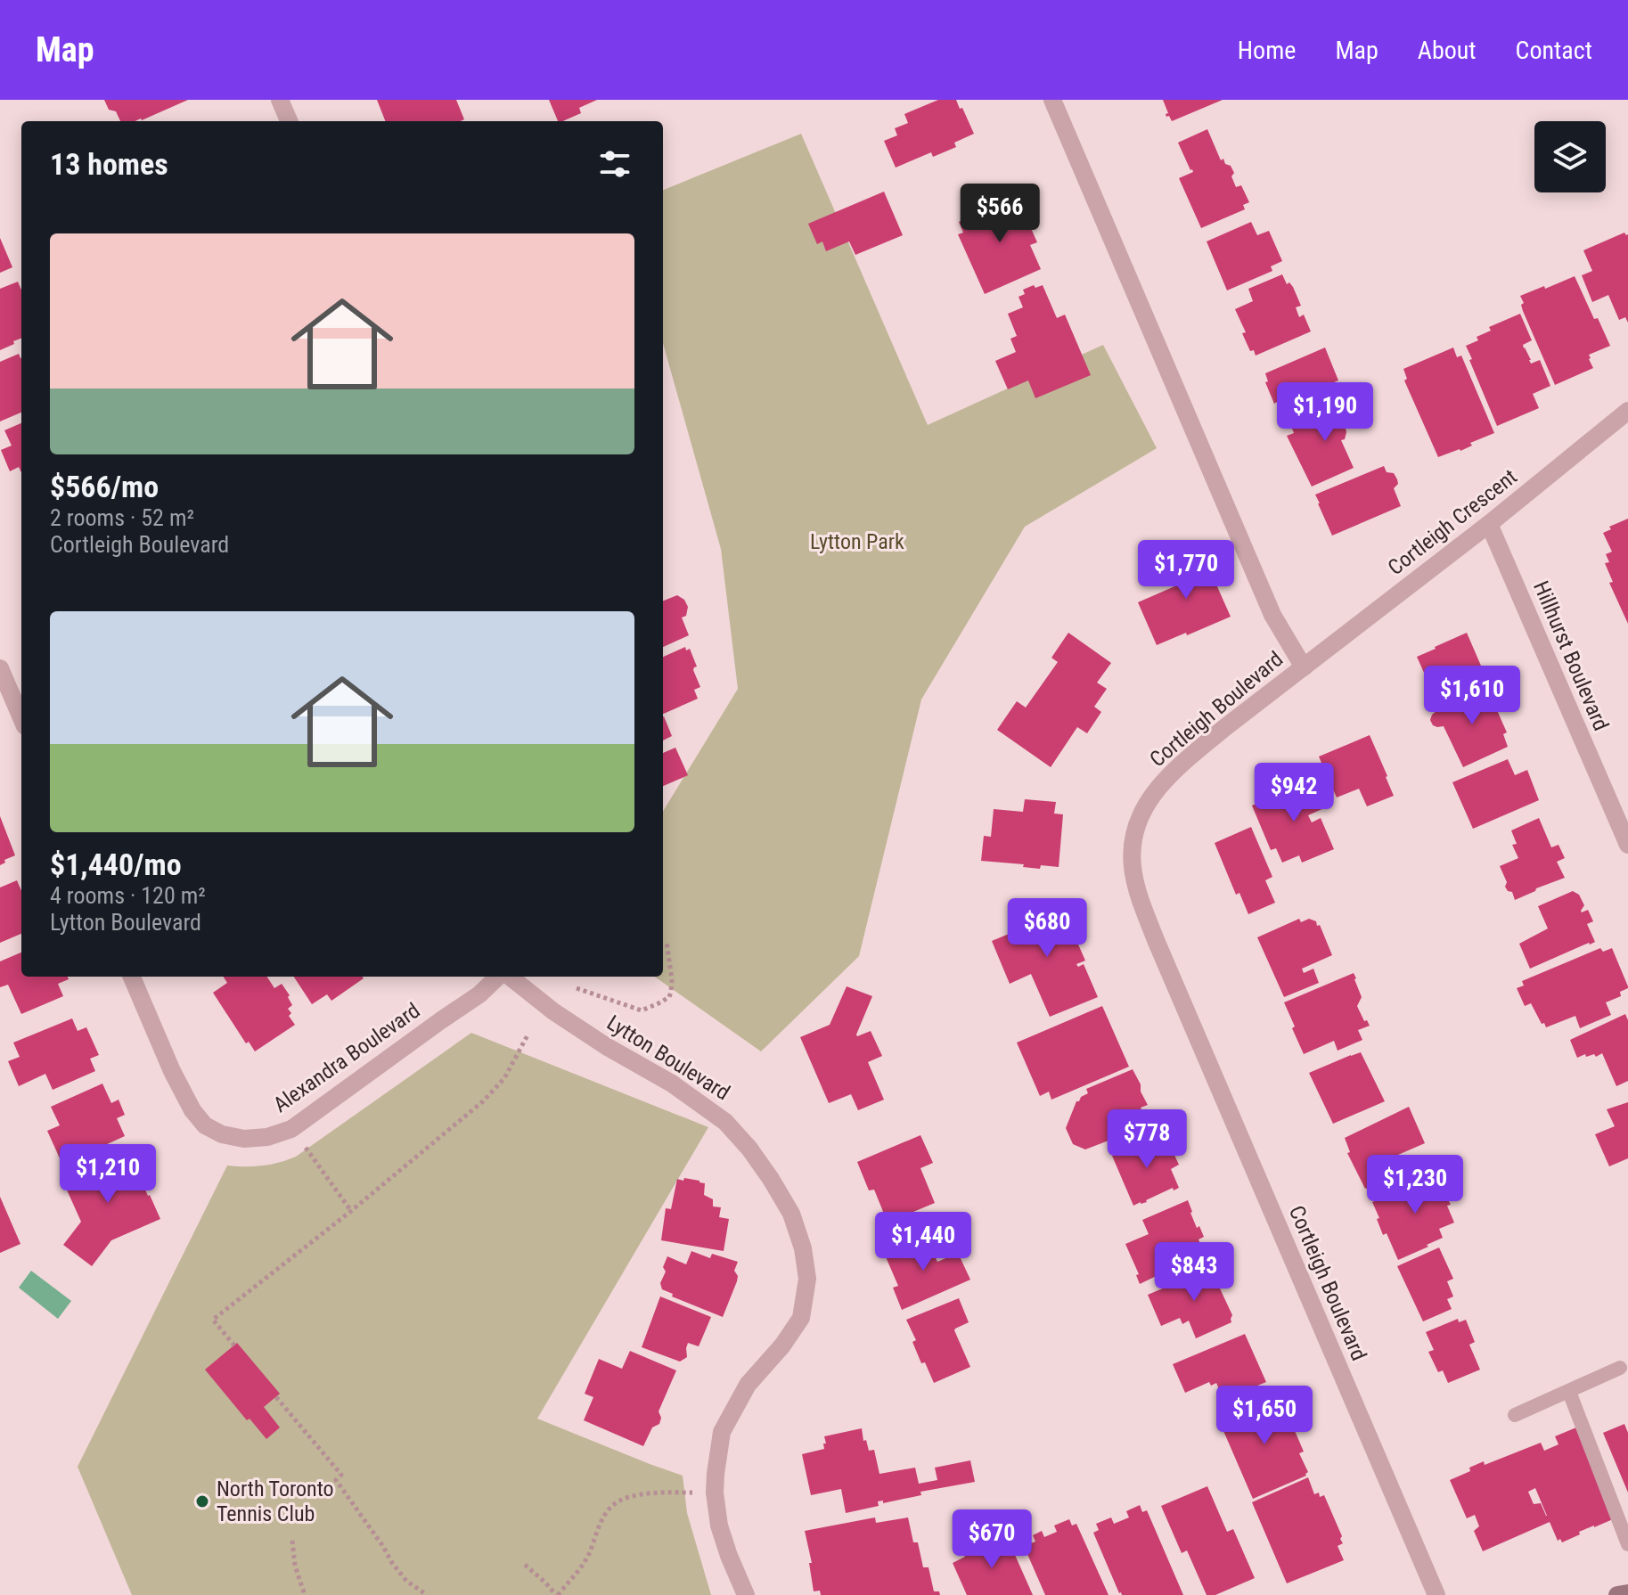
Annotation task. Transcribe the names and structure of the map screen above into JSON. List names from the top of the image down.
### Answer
{
  "streets": {
    "street": [
      "Cortleigh Crescent",
      "Hillhurst Boulevard",
      "Cortleigh Boulevard",
      "Alexandra Boulevard",
      "Lytton Boulevard"
    ]
  },
  "crossings": [
    ["Cortleigh Crescent", "Hillhurst Boulevard"],
    ["Cortleigh Crescent", "Cortleigh Boulevard"]
  ],
  "parks": ["Lytton Park"],
  "places": ["North Toronto Tennis Club"],
  "page": {
    "header": "Map",
    "nav": [
      "Home",
      "Map",
      "About",
      "Contact"
    ],
    "heading": "13 homes",
    "price": [
      "$566",
      "$1,190",
      "$1,770",
      "$1,610",
      "$942",
      "$680",
      "$778",
      "$1,210",
      "$1,230",
      "$1,440",
      "$843",
      "$1,650",
      "$670"
    ],
    "list": [
      {
        "name": "$566/mo",
        "note": "2 rooms · 52 m² · Cortleigh Boulevard"
      },
      {
        "name": "$1,440/mo",
        "note": "4 rooms · 120 m² · Lytton Boulevard"
      }
    ]
  }
}
